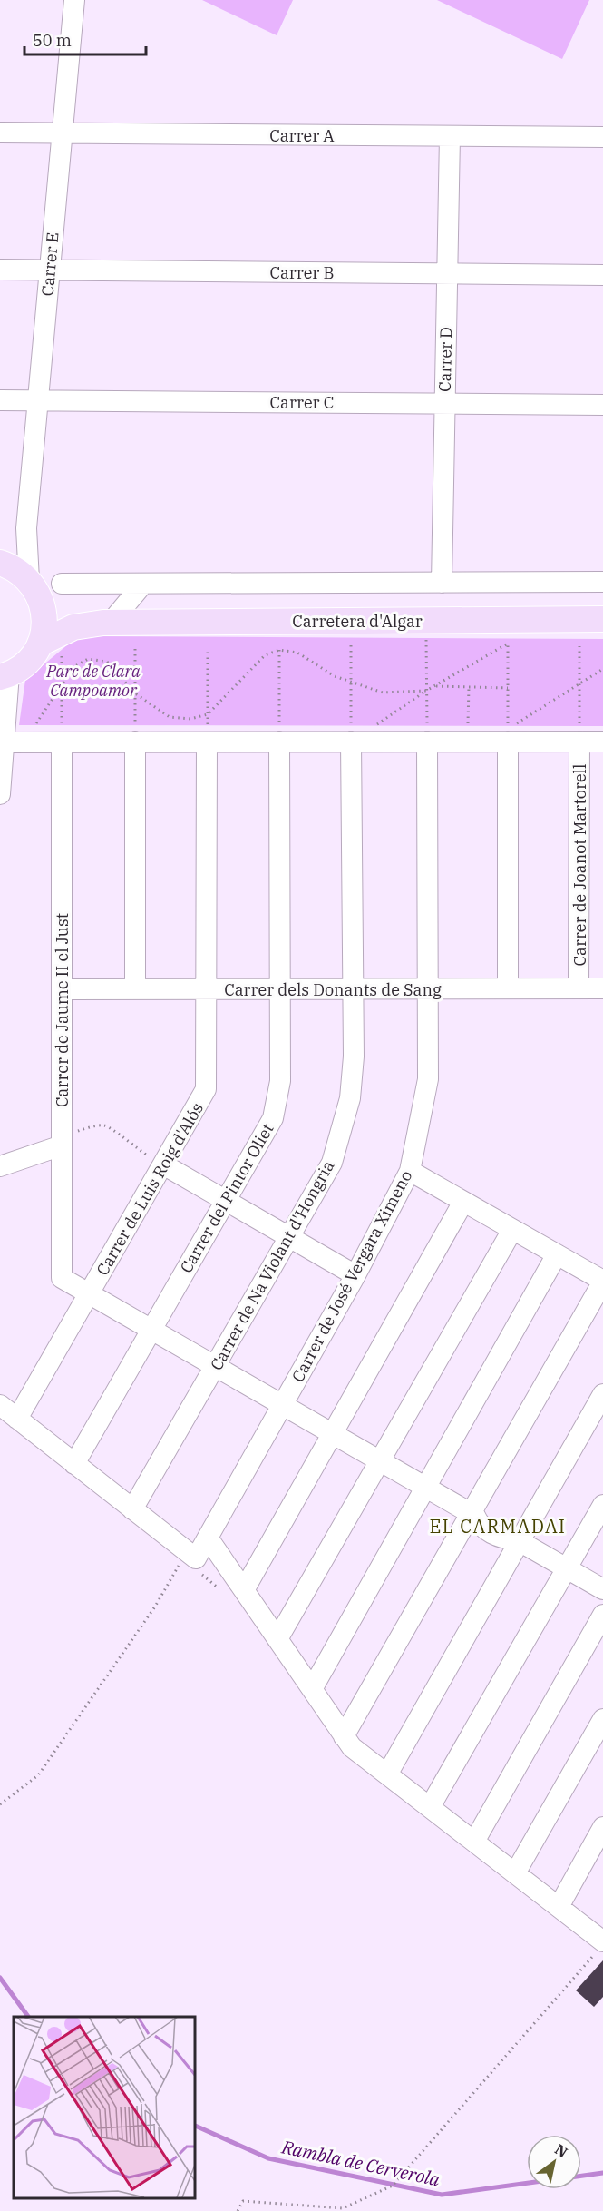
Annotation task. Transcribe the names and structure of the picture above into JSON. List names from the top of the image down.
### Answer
{
  "streets": {
    "main road": ["Carretera d'Algar"],
    "street": [
      "Carrer A",
      "Carrer E",
      "Carrer B",
      "Carrer D",
      "Carrer C",
      "Carrer de Joanot Martorell",
      "Carrer dels Donants de Sang",
      "Carrer de Jaume II el Just",
      "Carrer de Luis Roig d'Alós",
      "Carrer del Pintor Oliet",
      "Carrer de Na Violant d'Hongria",
      "Carrer de José Vergara Ximeno"
    ]
  },
  "crossings": [
    ["Carrer A", "Carrer E"],
    ["Carrer A", "Carrer D"],
    ["Carrer E", "Carrer B"],
    ["Carrer E", "Carrer C"],
    ["Carrer E", "Carretera d'Algar"],
    ["Carrer B", "Carrer D"],
    ["Carrer D", "Carrer C"],
    ["Carrer de Joanot Martorell", "Carrer dels Donants de Sang"],
    ["Carrer dels Donants de Sang", "Carrer de Jaume II el Just"],
    ["Carrer dels Donants de Sang", "Carrer de Luis Roig d'Alós"],
    ["Carrer dels Donants de Sang", "Carrer del Pintor Oliet"],
    ["Carrer dels Donants de Sang", "Carrer de Na Violant d'Hongria"],
    ["Carrer dels Donants de Sang", "Carrer de José Vergara Ximeno"],
    ["Carrer de Jaume II el Just", "Carrer de Luis Roig d'Alós"]
  ],
  "districts": ["EL CARMADAI"],
  "water": ["Rambla de Cerverola"],
  "parks": ["Parc de Clara Campoamor"],
  "scale_bar": "50 m",
  "north": "top right"
}
